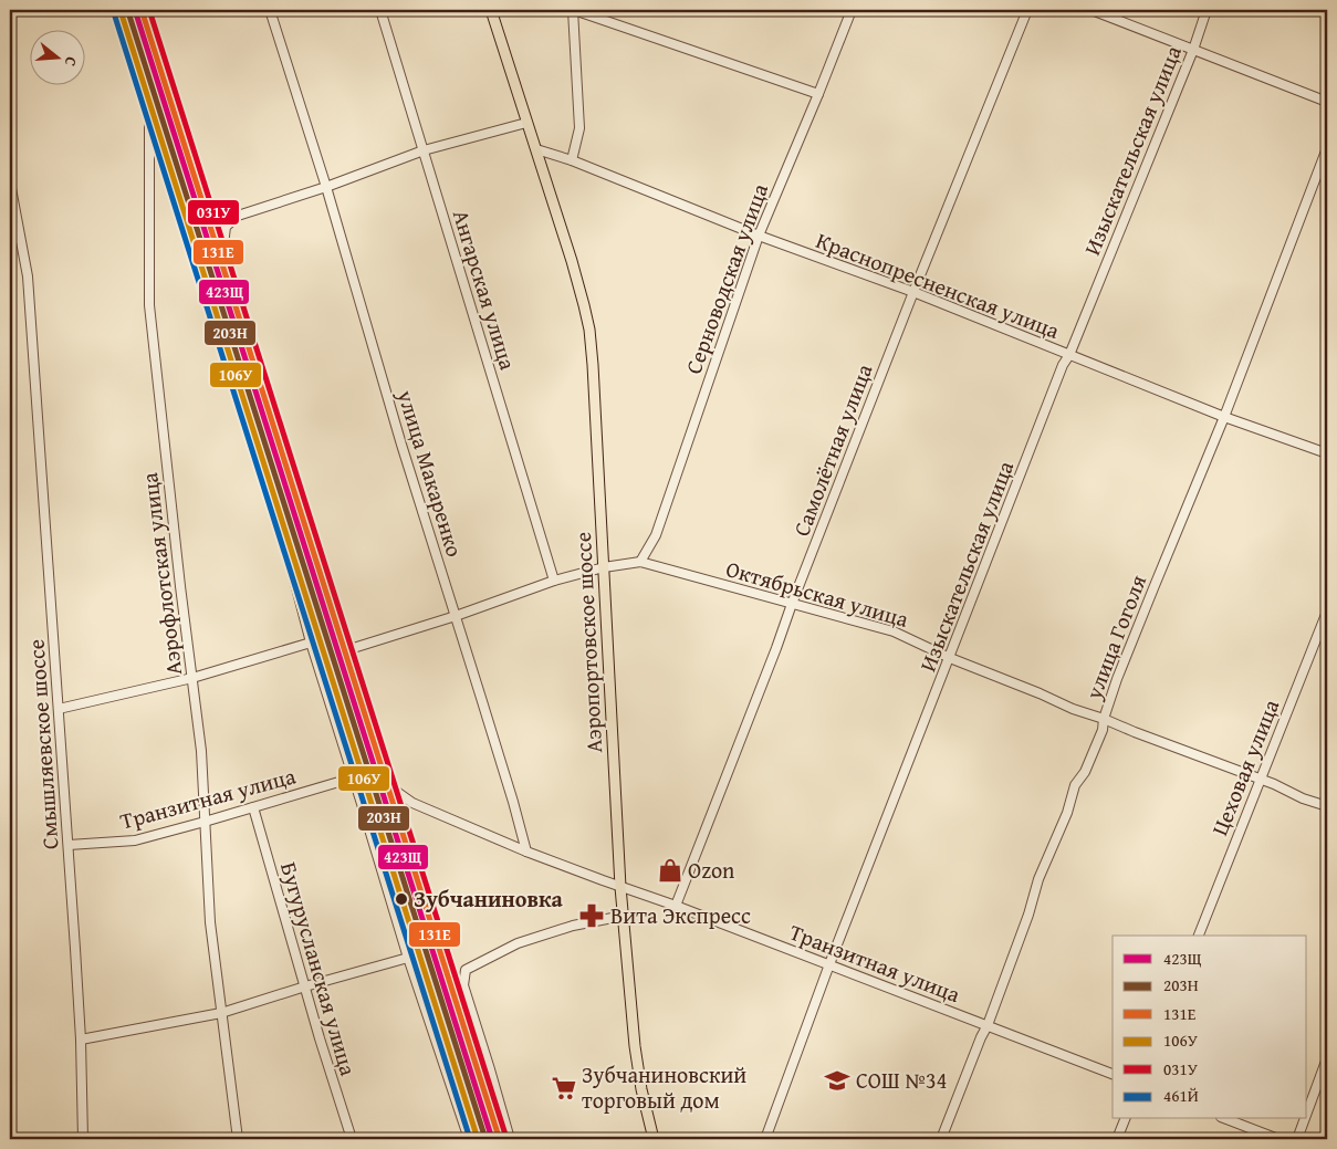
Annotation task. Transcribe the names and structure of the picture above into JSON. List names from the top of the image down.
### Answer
{
  "streets": {
    "main road": ["Аэропортовское шоссе"],
    "street": [
      "Изыскательская улица",
      "Серноводская улица",
      "Краснопресненская улица",
      "Ангарская улица",
      "Самолётная улица",
      "улица Макаренко",
      "Аэрофлотская улица",
      "Октябрьская улица",
      "улица Гоголя",
      "Смышляевское шоссе",
      "Цеховая улица",
      "Транзитная улица",
      "Бугурусланская улица"
    ]
  },
  "crossings": [
    ["Изыскательская улица", "Краснопресненская улица"],
    ["Изыскательская улица", "Октябрьская улица"],
    ["Изыскательская улица", "Транзитная улица"],
    ["Серноводская улица", "Краснопресненская улица"],
    ["Серноводская улица", "Октябрьская улица"],
    ["Краснопресненская улица", "Самолётная улица"],
    ["Краснопресненская улица", "улица Гоголя"],
    ["Краснопресненская улица", "Аэропортовское шоссе"],
    ["Ангарская улица", "Октябрьская улица"],
    ["Самолётная улица", "Октябрьская улица"],
    ["Самолётная улица", "Транзитная улица"],
    ["улица Макаренко", "Октябрьская улица"],
    ["Аэрофлотская улица", "Транзитная улица"],
    ["Октябрьская улица", "улица Гоголя"],
    ["Октябрьская улица", "Аэропортовское шоссе"],
    ["Октябрьская улица", "Цеховая улица"],
    ["улица Гоголя", "Транзитная улица"],
    ["Аэропортовское шоссе", "Транзитная улица"],
    ["Смышляевское шоссе", "Транзитная улица"],
    ["Транзитная улица", "Бугурусланская улица"]
  ],
  "places": {
    "shop": ["Ozon"],
    "other": ["Зубчаниновка"],
    "pharmacy": ["Вита Экспресс"],
    "school or university": ["СОШ №34"],
    "supermarket": ["Зубчаниновский торговый дом"]
  },
  "lines": [
    "transit line 423Щ",
    "transit line 131Е",
    "transit line 031У",
    "transit line 203Н",
    "transit line 106У",
    "transit line 461Й"
  ],
  "legend": [
    "423Щ",
    "203Н",
    "131Е",
    "106У",
    "031У",
    "461Й"
  ],
  "north": "right"
}
